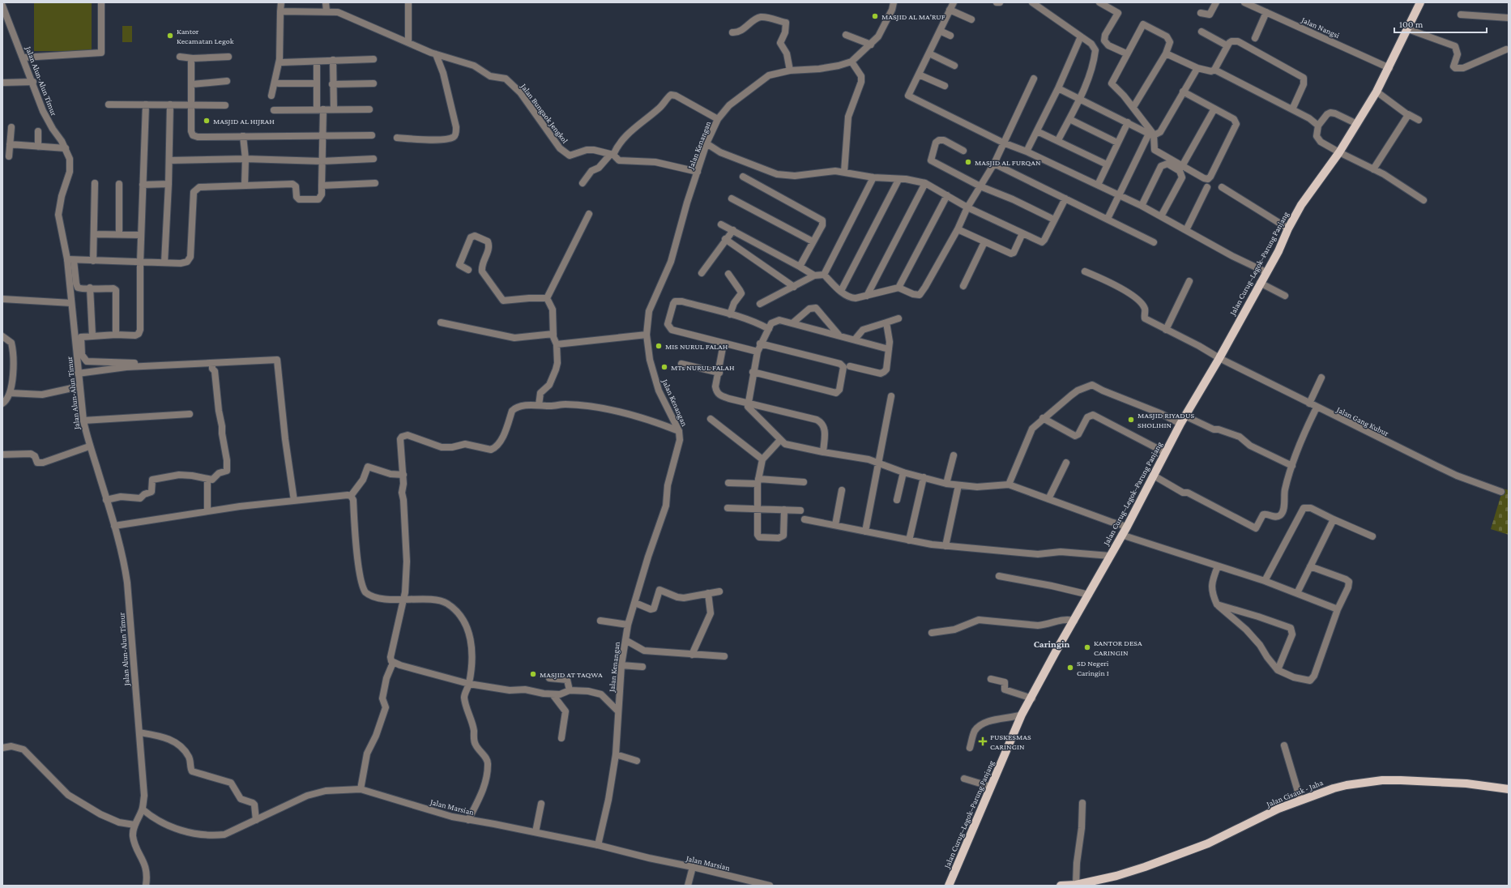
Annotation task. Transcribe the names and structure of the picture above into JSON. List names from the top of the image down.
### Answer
{
  "streets": {
    "main road": ["Jalan Curug–Legok–Parung Panjang", "Jalan Cisauk - Jaha"],
    "street": [
      "Jalan Nangsi",
      "Jalan Alun-Alun Timur",
      "Jalan Bungaok Jengkol",
      "Jalan Kenangan",
      "Jalan Gang Kubur",
      "Jalan Marsian"
    ]
  },
  "crossings": [
    ["Jalan Nangsi", "Jalan Curug–Legok–Parung Panjang"],
    ["Jalan Alun-Alun Timur", "Jalan Marsian"],
    ["Jalan Bungaok Jengkol", "Jalan Kenangan"],
    ["Jalan Kenangan", "Jalan Marsian"],
    ["Jalan Curug–Legok–Parung Panjang", "Jalan Gang Kubur"]
  ],
  "districts": ["Caringin"],
  "places": {
    "other": [
      "MASJID AL MA'RUF",
      "Kantor Kecamatan Legok",
      "MASJID AL HIJRAH",
      "MASJID AL FURQAN",
      "MIS NURUL FALAH",
      "MTs NURUL FALAH",
      "MASJID RIYADUS SHOLIHIN",
      "KANTOR DESA CARINGIN",
      "SD Negeri Caringin I",
      "MASJID AT TAQWA"
    ],
    "health": ["PUSKESMAS CARINGIN"]
  },
  "scale_bar": "100 m"
}
